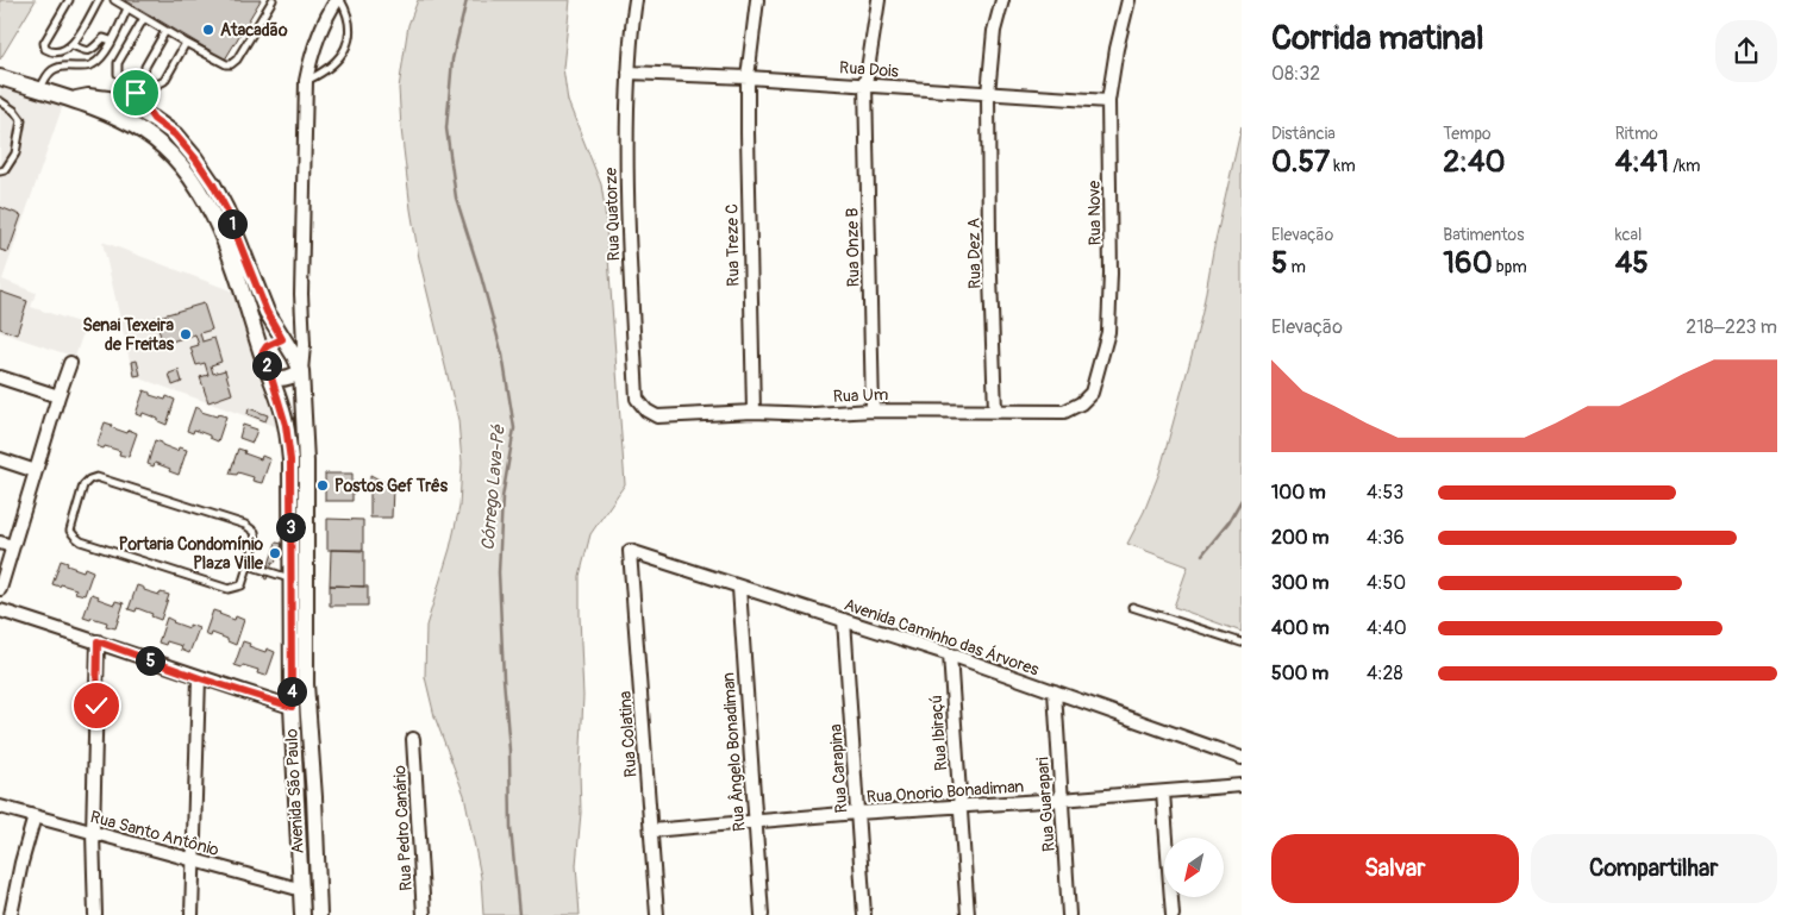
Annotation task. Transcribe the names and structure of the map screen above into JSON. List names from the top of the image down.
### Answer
{
  "streets": {
    "street": [
      "Rua Dois",
      "Rua Nove",
      "Rua Quatorze",
      "Rua Treze C",
      "Rua Onze B",
      "Rua Dez A",
      "Rua Um",
      "Avenida Caminho das Árvores",
      "Rua Ibiraçú",
      "Rua Colatina",
      "Rua Ângelo Bonadiman",
      "Rua Carapina",
      "Avenida São Paulo",
      "Rua Onorio Bonadiman",
      "Rua Guarapari",
      "Rua Pedro Canário",
      "Rua Santo Antônio"
    ]
  },
  "crossings": [
    ["Rua Dois", "Rua Nove"],
    ["Rua Dois", "Rua Quatorze"],
    ["Rua Dois", "Rua Treze C"],
    ["Rua Dois", "Rua Onze B"],
    ["Rua Dois", "Rua Dez A"],
    ["Rua Nove", "Rua Um"],
    ["Rua Quatorze", "Rua Um"],
    ["Rua Treze C", "Rua Um"],
    ["Rua Onze B", "Rua Um"],
    ["Rua Dez A", "Rua Um"],
    ["Avenida Caminho das Árvores", "Rua Ibiraçú"],
    ["Avenida Caminho das Árvores", "Rua Colatina"],
    ["Avenida Caminho das Árvores", "Rua Ângelo Bonadiman"],
    ["Avenida Caminho das Árvores", "Rua Carapina"],
    ["Avenida Caminho das Árvores", "Rua Guarapari"],
    ["Rua Ibiraçú", "Rua Onorio Bonadiman"],
    ["Rua Colatina", "Rua Onorio Bonadiman"],
    ["Rua Ângelo Bonadiman", "Rua Onorio Bonadiman"],
    ["Rua Carapina", "Rua Onorio Bonadiman"],
    ["Avenida São Paulo", "Rua Santo Antônio"],
    ["Rua Onorio Bonadiman", "Rua Guarapari"]
  ],
  "water": ["Córrego Lava-Pé"],
  "places": [
    "Atacadão",
    "Senai Texeira de Freitas",
    "Postos Gef Três",
    "Portaria Condomínio Plaza Ville"
  ],
  "north": "bottom left",
  "page": {
    "heading": ["Corrida matinal", "08:32"],
    "stats": [
      ["Distância", "0.57 km"],
      ["Tempo", "2:40"],
      ["Ritmo", "4:41 /km"],
      ["Elevação", "5 m"],
      ["Batimentos", "160 bpm"],
      ["kcal", "45"]
    ],
    "pins": [
      "1",
      "2",
      "3",
      "5",
      "4"
    ],
    "chart": ["Elevação", "218–223 m"],
    "list": [
      {
        "name": "100 m",
        "note": "4:53"
      },
      {
        "name": "200 m",
        "note": "4:36"
      },
      {
        "name": "300 m",
        "note": "4:50"
      },
      {
        "name": "400 m",
        "note": "4:40"
      },
      {
        "name": "500 m",
        "note": "4:28"
      }
    ],
    "buttons": ["Salvar", "Compartilhar"]
  }
}
